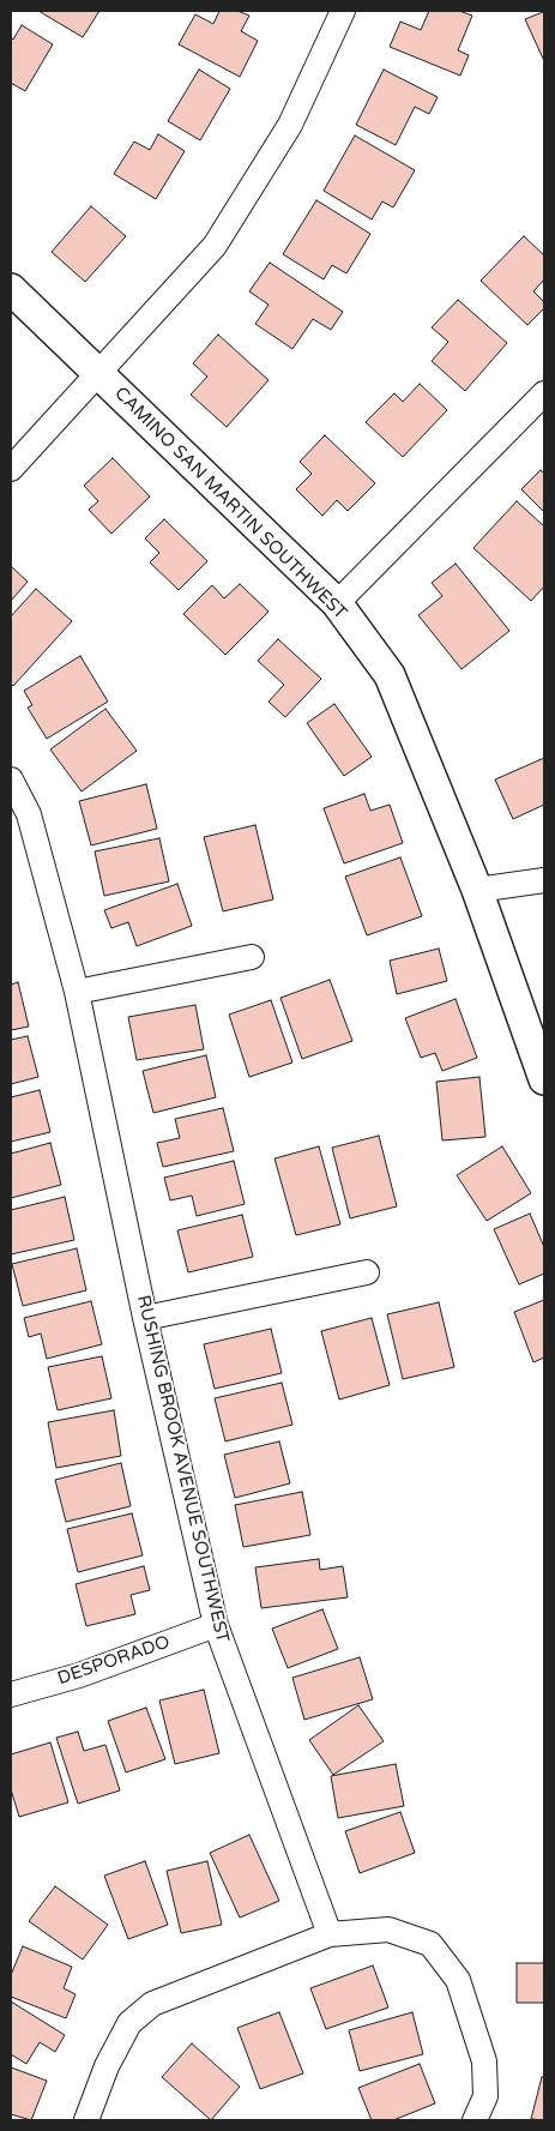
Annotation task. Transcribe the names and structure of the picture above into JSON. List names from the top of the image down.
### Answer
{
  "streets": {
    "street": ["CAMINO SAN MARTIN SOUTHWEST", "RUSHING BROOK AVENUE SOUTHWEST", "DESPORADO"]
  },
  "crossings": [
    ["RUSHING BROOK AVENUE SOUTHWEST", "DESPORADO"]
  ]
}
